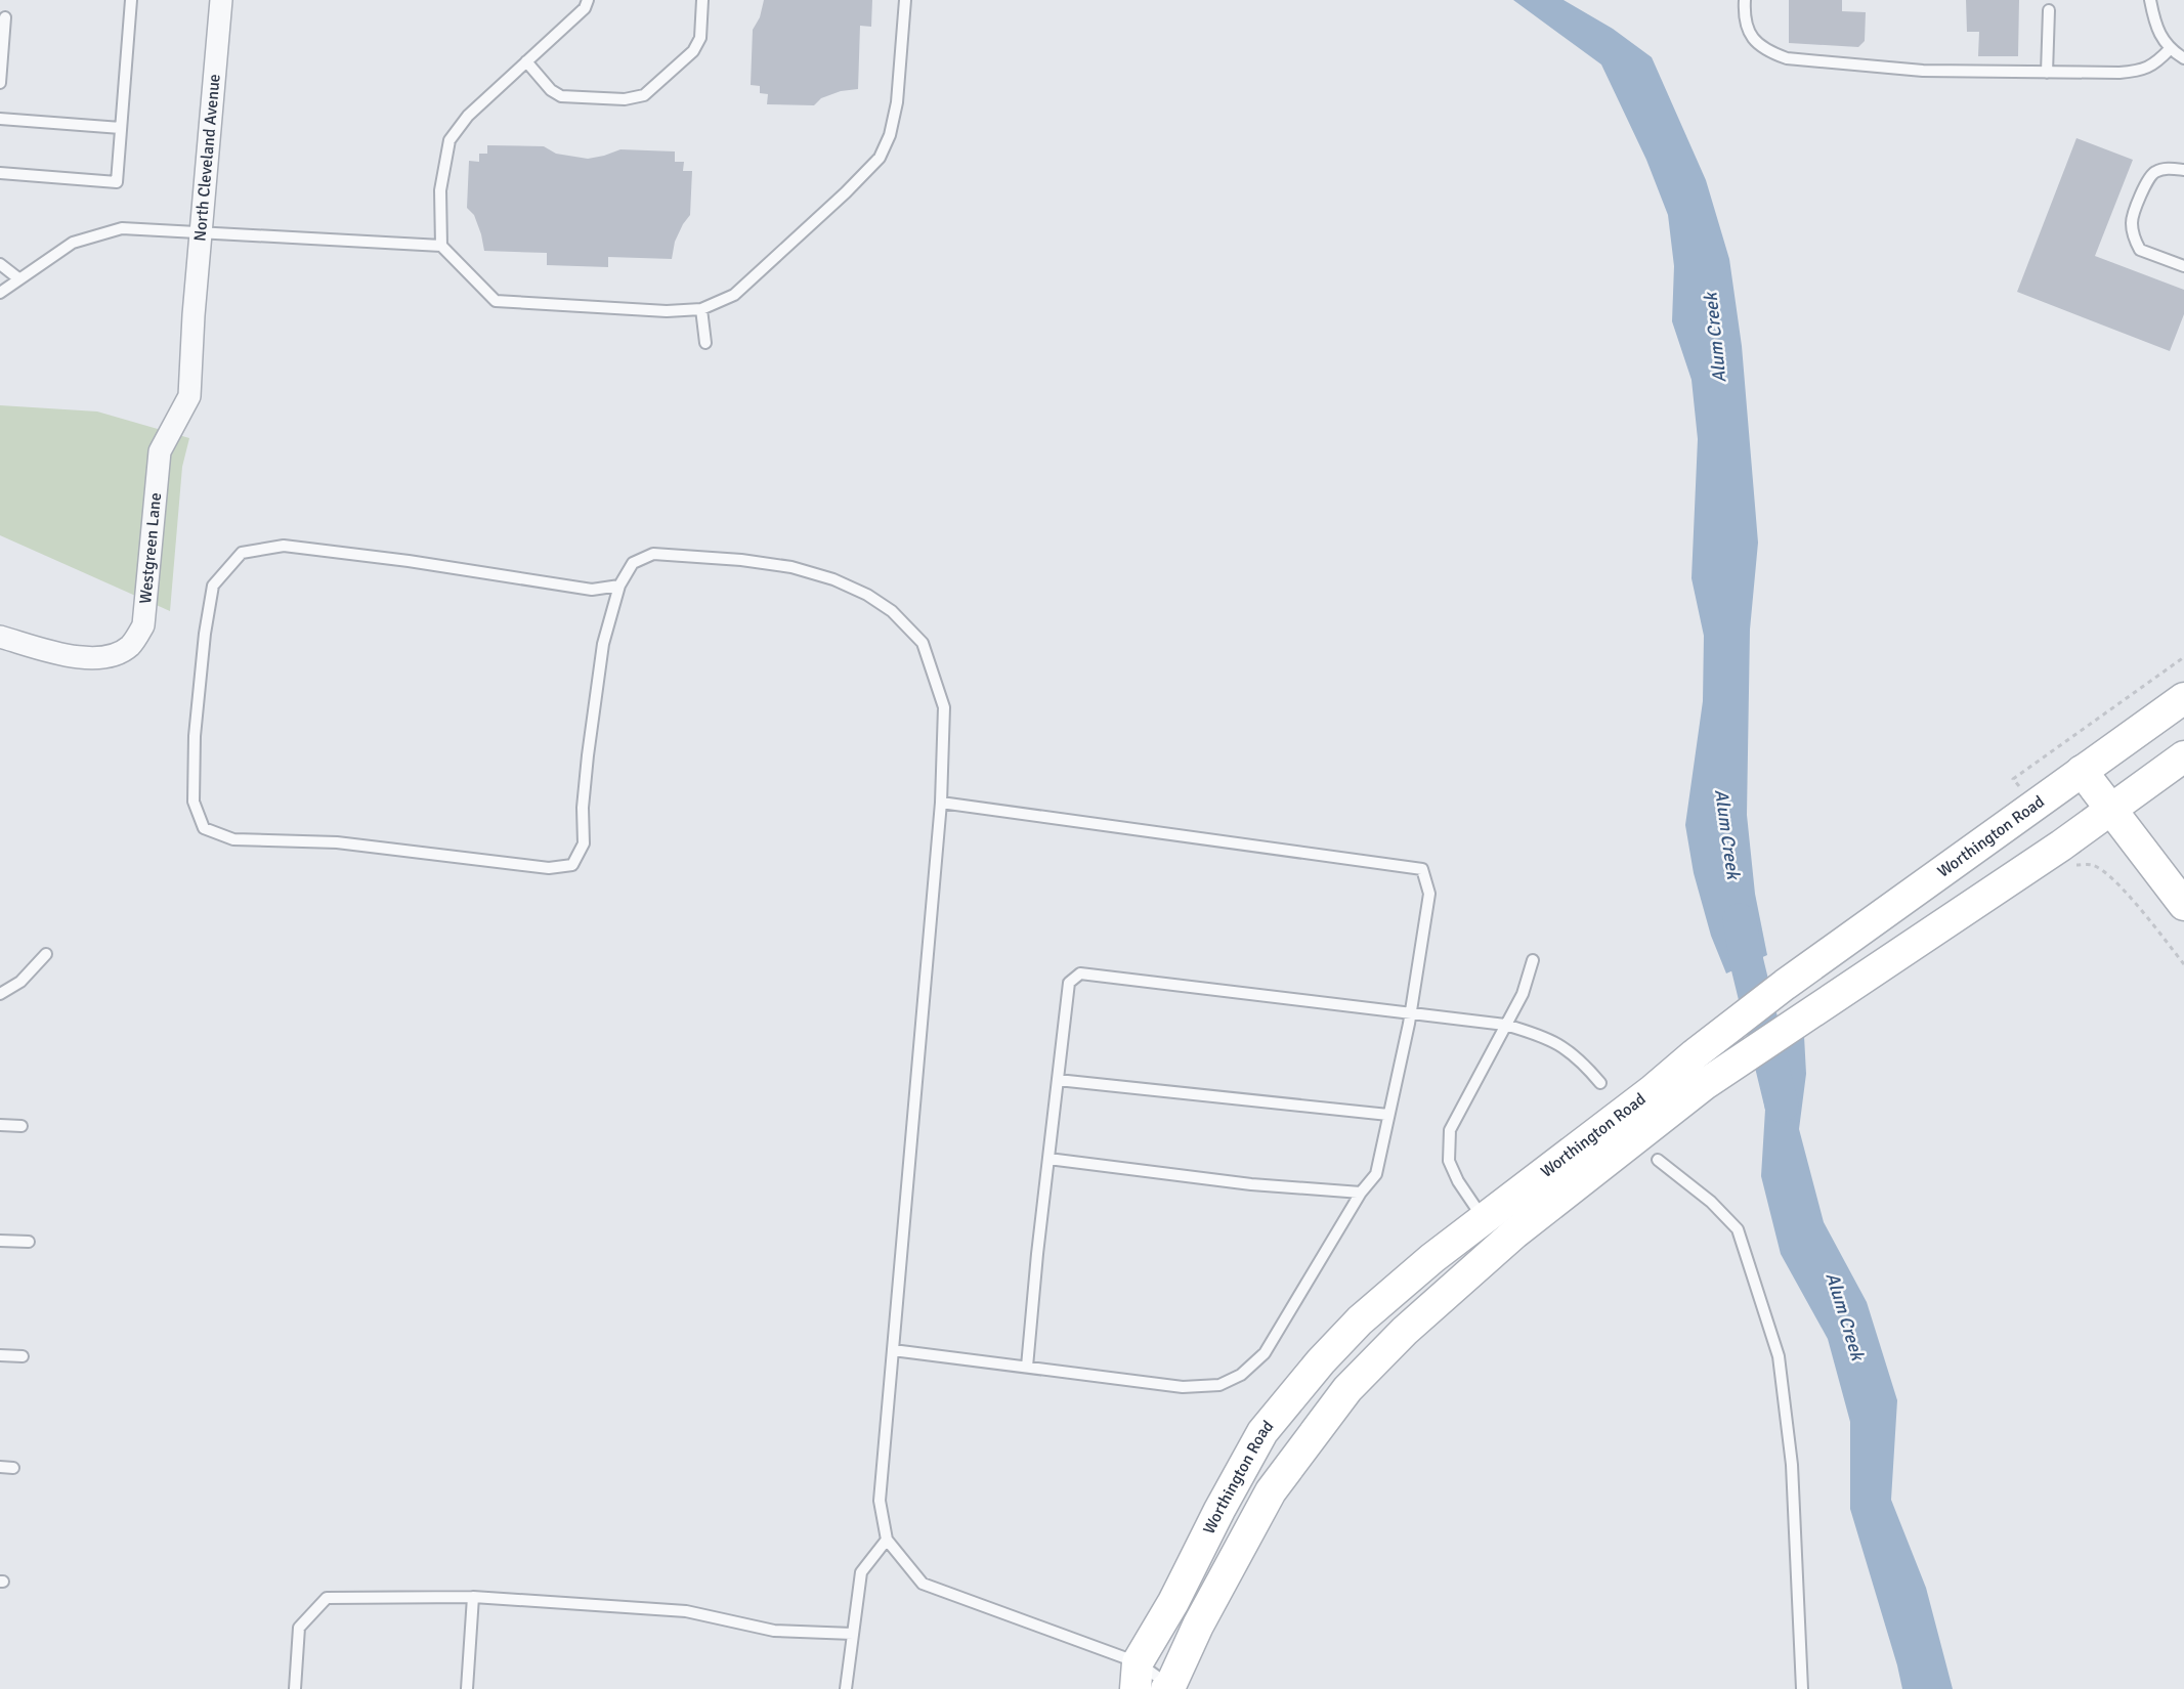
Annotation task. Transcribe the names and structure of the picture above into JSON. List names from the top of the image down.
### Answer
{
  "streets": {
    "main road": ["Worthington Road"],
    "street": ["North Cleveland Avenue", "Westgreen Lane"]
  },
  "crossings": [
    ["North Cleveland Avenue", "Westgreen Lane"]
  ],
  "water": ["Alum Creek"]
}
